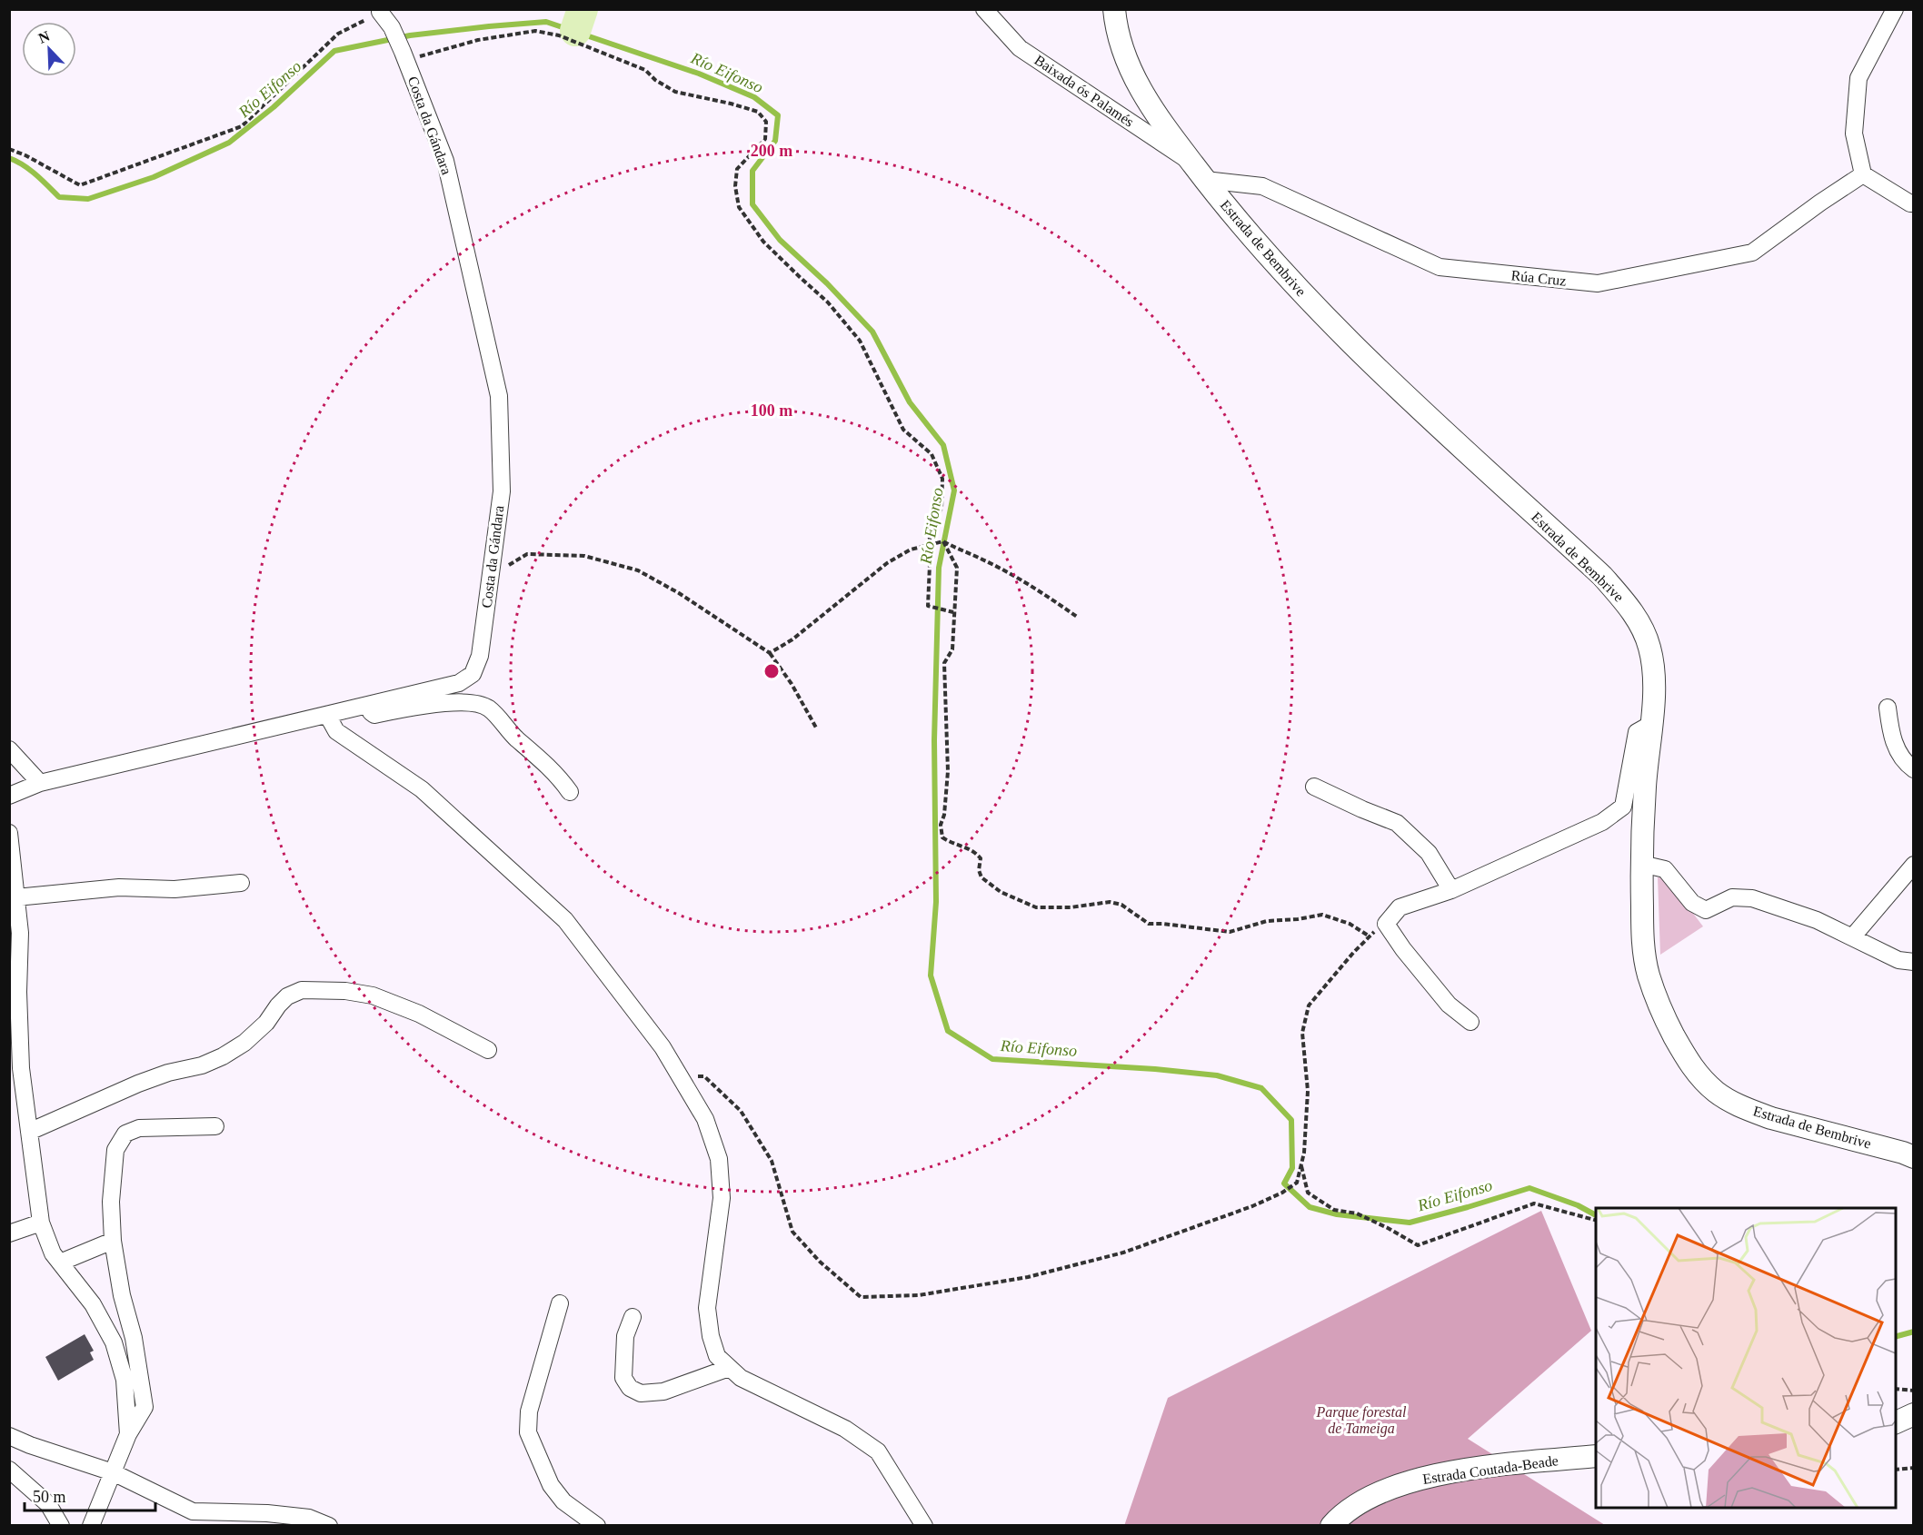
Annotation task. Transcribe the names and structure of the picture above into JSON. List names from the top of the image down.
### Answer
{
  "streets": {
    "street": [
      "Baixada ós Palamés",
      "Costa da Gándara",
      "Estrada de Bembrive",
      "Rúa Cruz",
      "Estrada Coutada-Beade"
    ]
  },
  "crossings": [
    ["Baixada ós Palamés", "Estrada de Bembrive"],
    ["Baixada ós Palamés", "Rúa Cruz"],
    ["Estrada de Bembrive", "Rúa Cruz"]
  ],
  "water": ["Río Eifonso"],
  "parks": ["Parque forestal de Tameiga"],
  "scale_bar": "50 m",
  "north": "top left",
  "rings": ["200 m", "100 m"]
}
